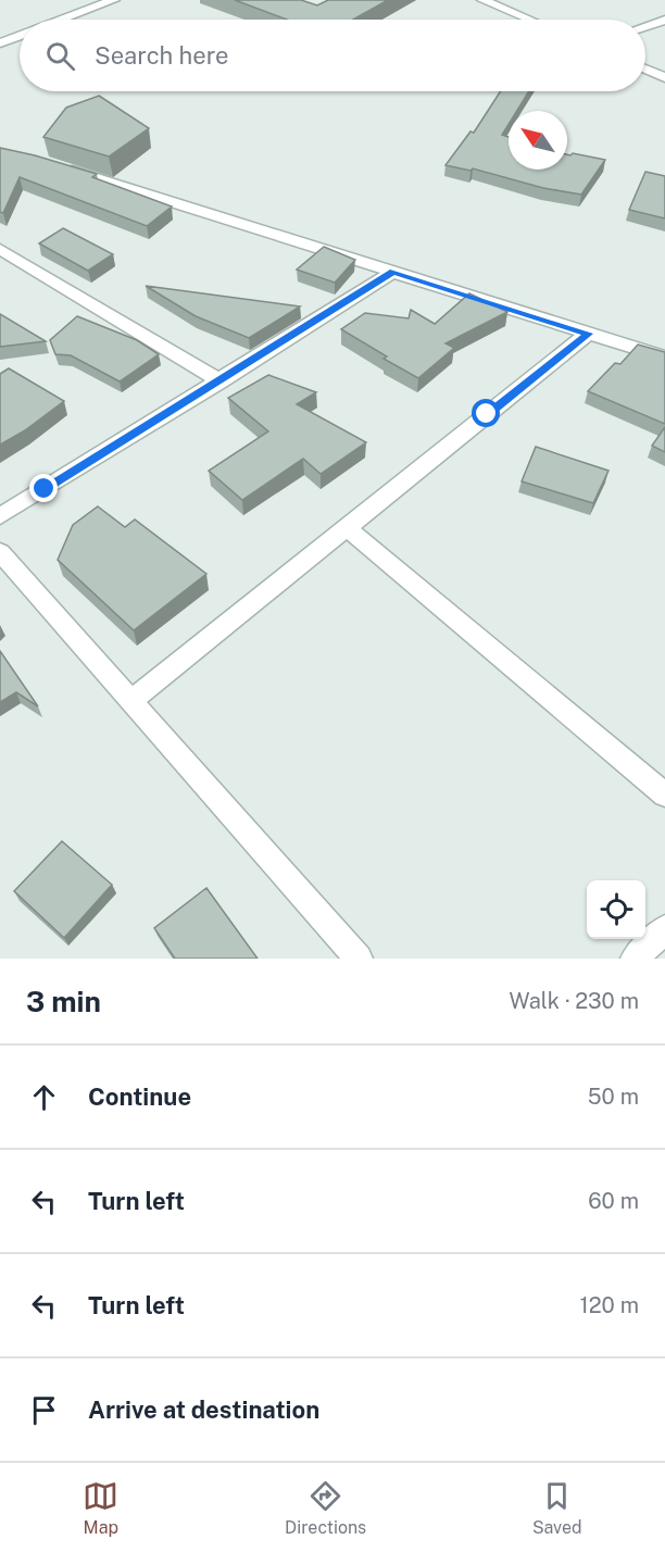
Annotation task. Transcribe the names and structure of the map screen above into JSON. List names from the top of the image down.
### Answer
{
  "north": "top left",
  "page": {
    "search": "Search here",
    "heading": ["3 min", "Walk · 230 m"],
    "list": [
      ["Continue", "50 m"],
      ["Turn left", "60 m"],
      ["Turn left", "120 m"],
      "Arrive at destination"
    ],
    "nav": ["Map", "Directions", "Saved"]
  }
}
